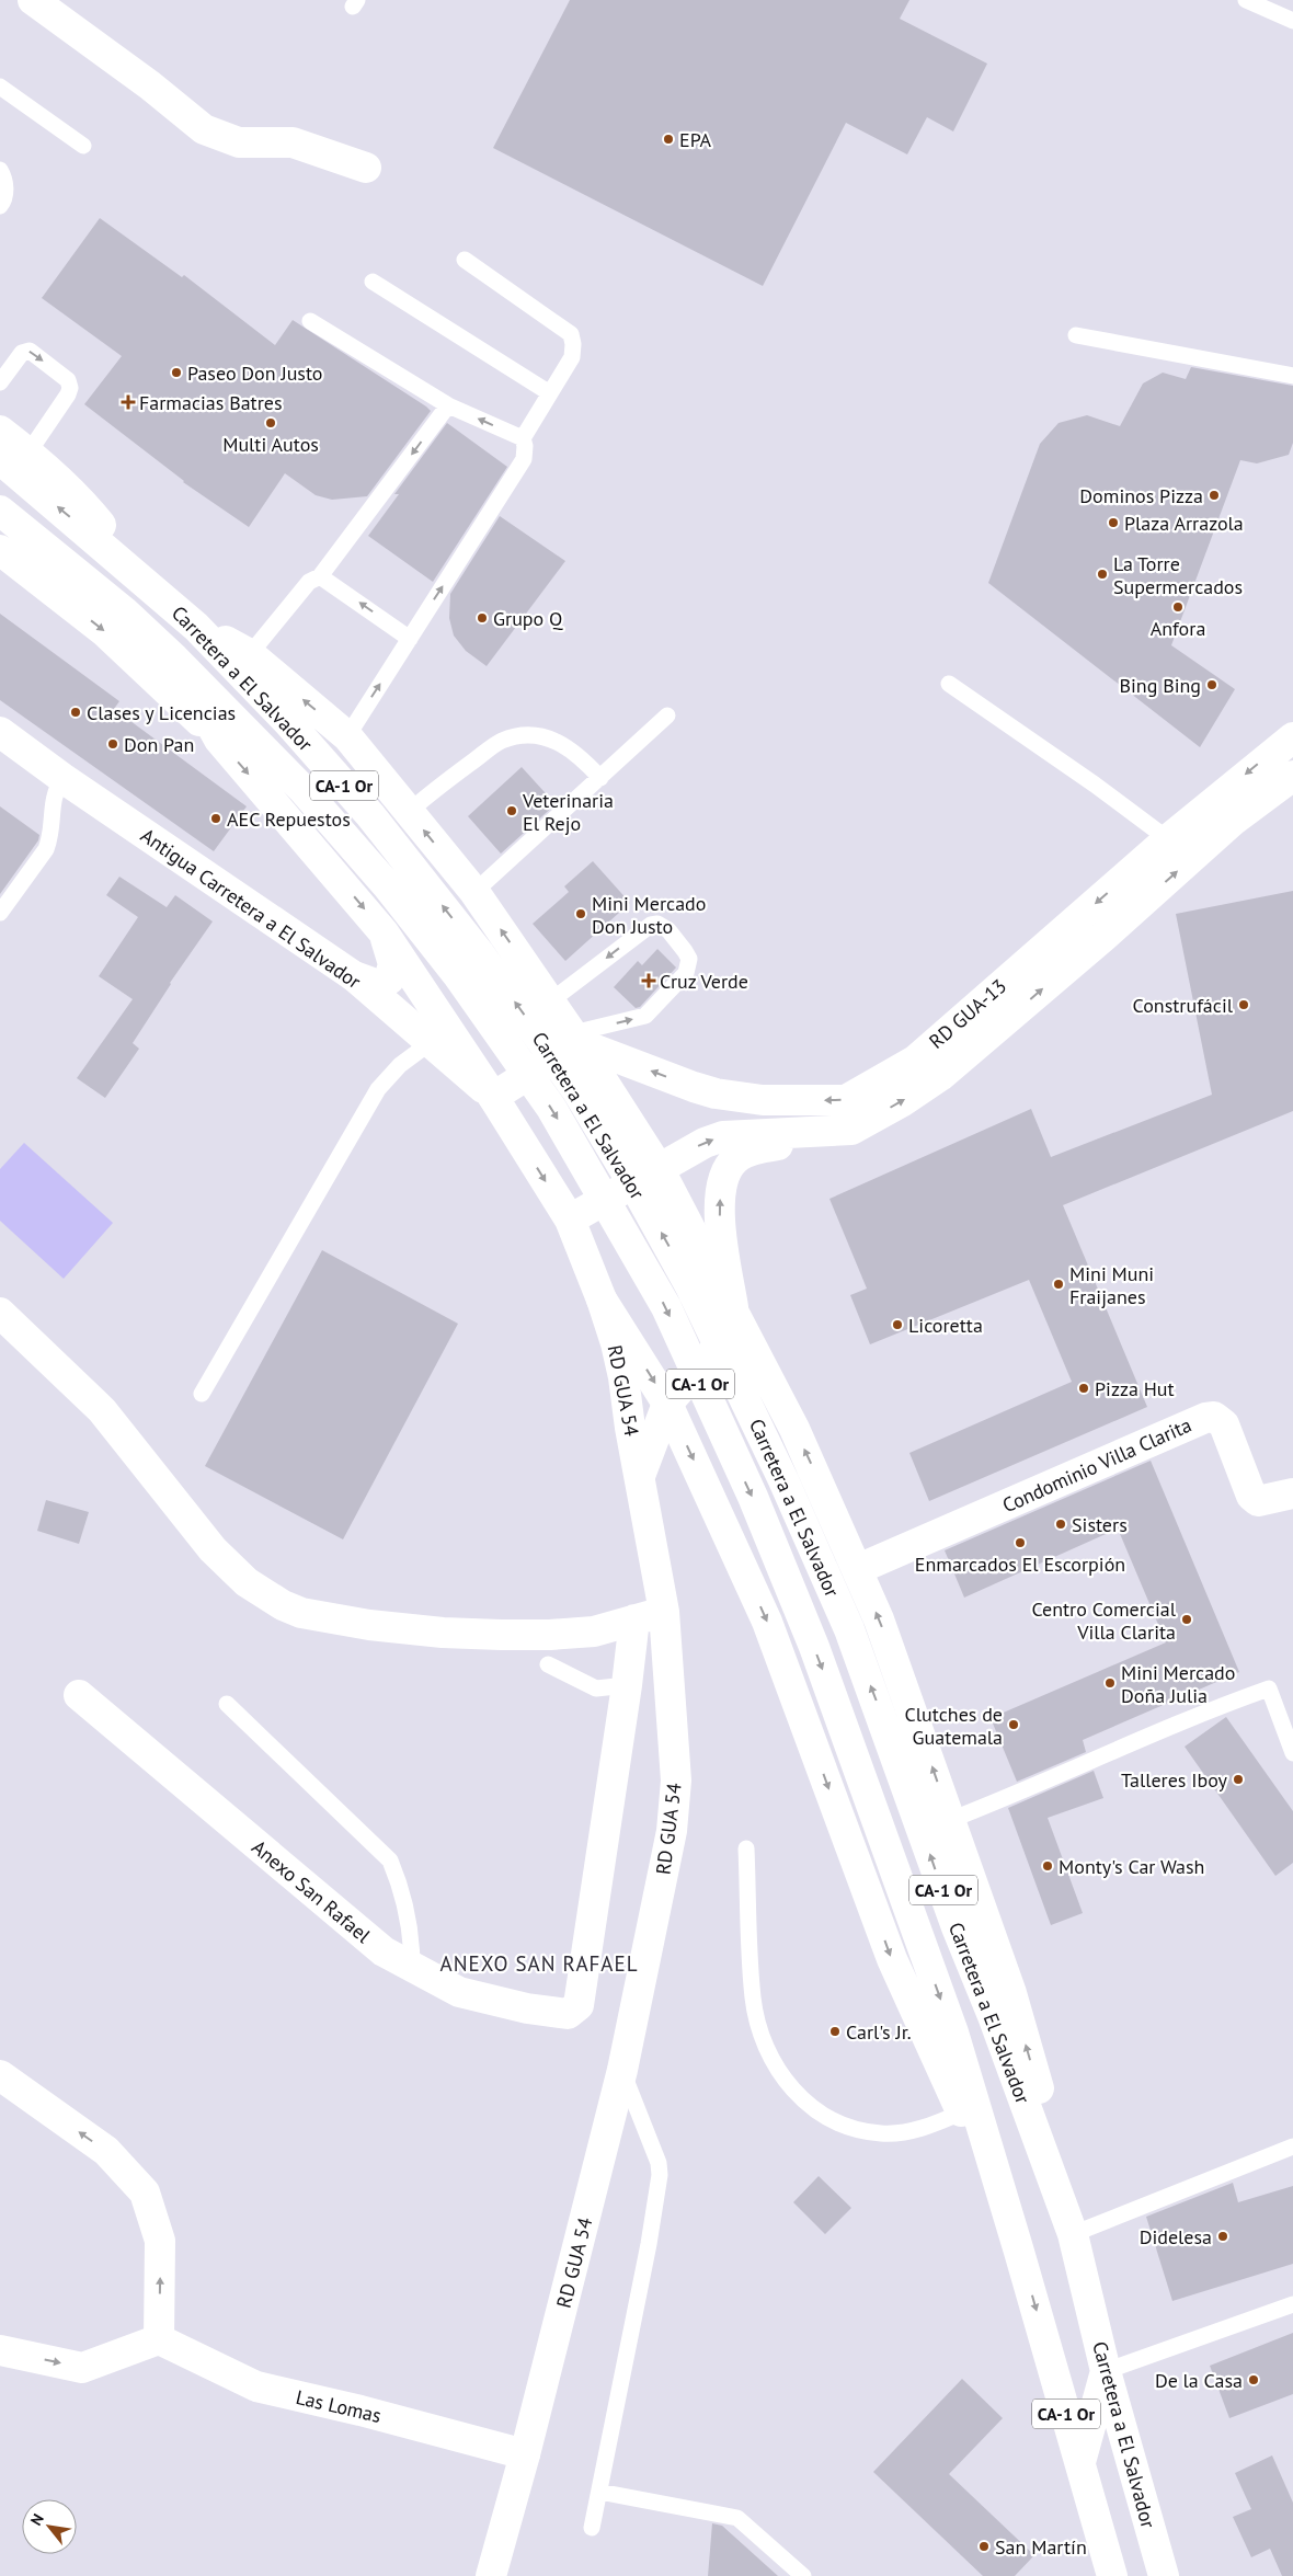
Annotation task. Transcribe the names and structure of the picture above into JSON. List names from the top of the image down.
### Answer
{
  "streets": {
    "main road": [
      "Carretera a El Salvador",
      "CA-1 Or",
      "Antigua Carretera a El Salvador",
      "RD GUA-13",
      "RD GUA 54",
      "Condominio Villa Clarita",
      "Anexo San Rafael",
      "Las Lomas"
    ]
  },
  "crossings": [
    ["Antigua Carretera a El Salvador", "RD GUA 54"],
    ["RD GUA-13", "RD GUA 54"],
    ["RD GUA 54", "Las Lomas"]
  ],
  "districts": ["ANEXO SAN RAFAEL"],
  "places": {
    "other": [
      "EPA",
      "Paseo Don Justo",
      "Multi Autos",
      "Dominos Pizza",
      "Plaza Arrazola",
      "La Torre Supermercados",
      "Anfora",
      "Grupo Q",
      "Bing Bing",
      "Clases y Licencias",
      "Don Pan",
      "Veterinaria El Rejo",
      "AEC Repuestos",
      "Mini Mercado Don Justo",
      "Construfácil",
      "Mini Muni Fraijanes",
      "Licoretta",
      "Pizza Hut",
      "Sisters",
      "Enmarcados El Escorpión",
      "Centro Comercial Villa Clarita",
      "Mini Mercado Doña Julia",
      "Clutches de Guatemala",
      "Talleres Iboy",
      "Monty's Car Wash",
      "Carl's Jr.",
      "Didelesa",
      "De la Casa",
      "San Martín"
    ],
    "health": ["Farmacias Batres", "Cruz Verde"]
  },
  "north": "top left"
}
